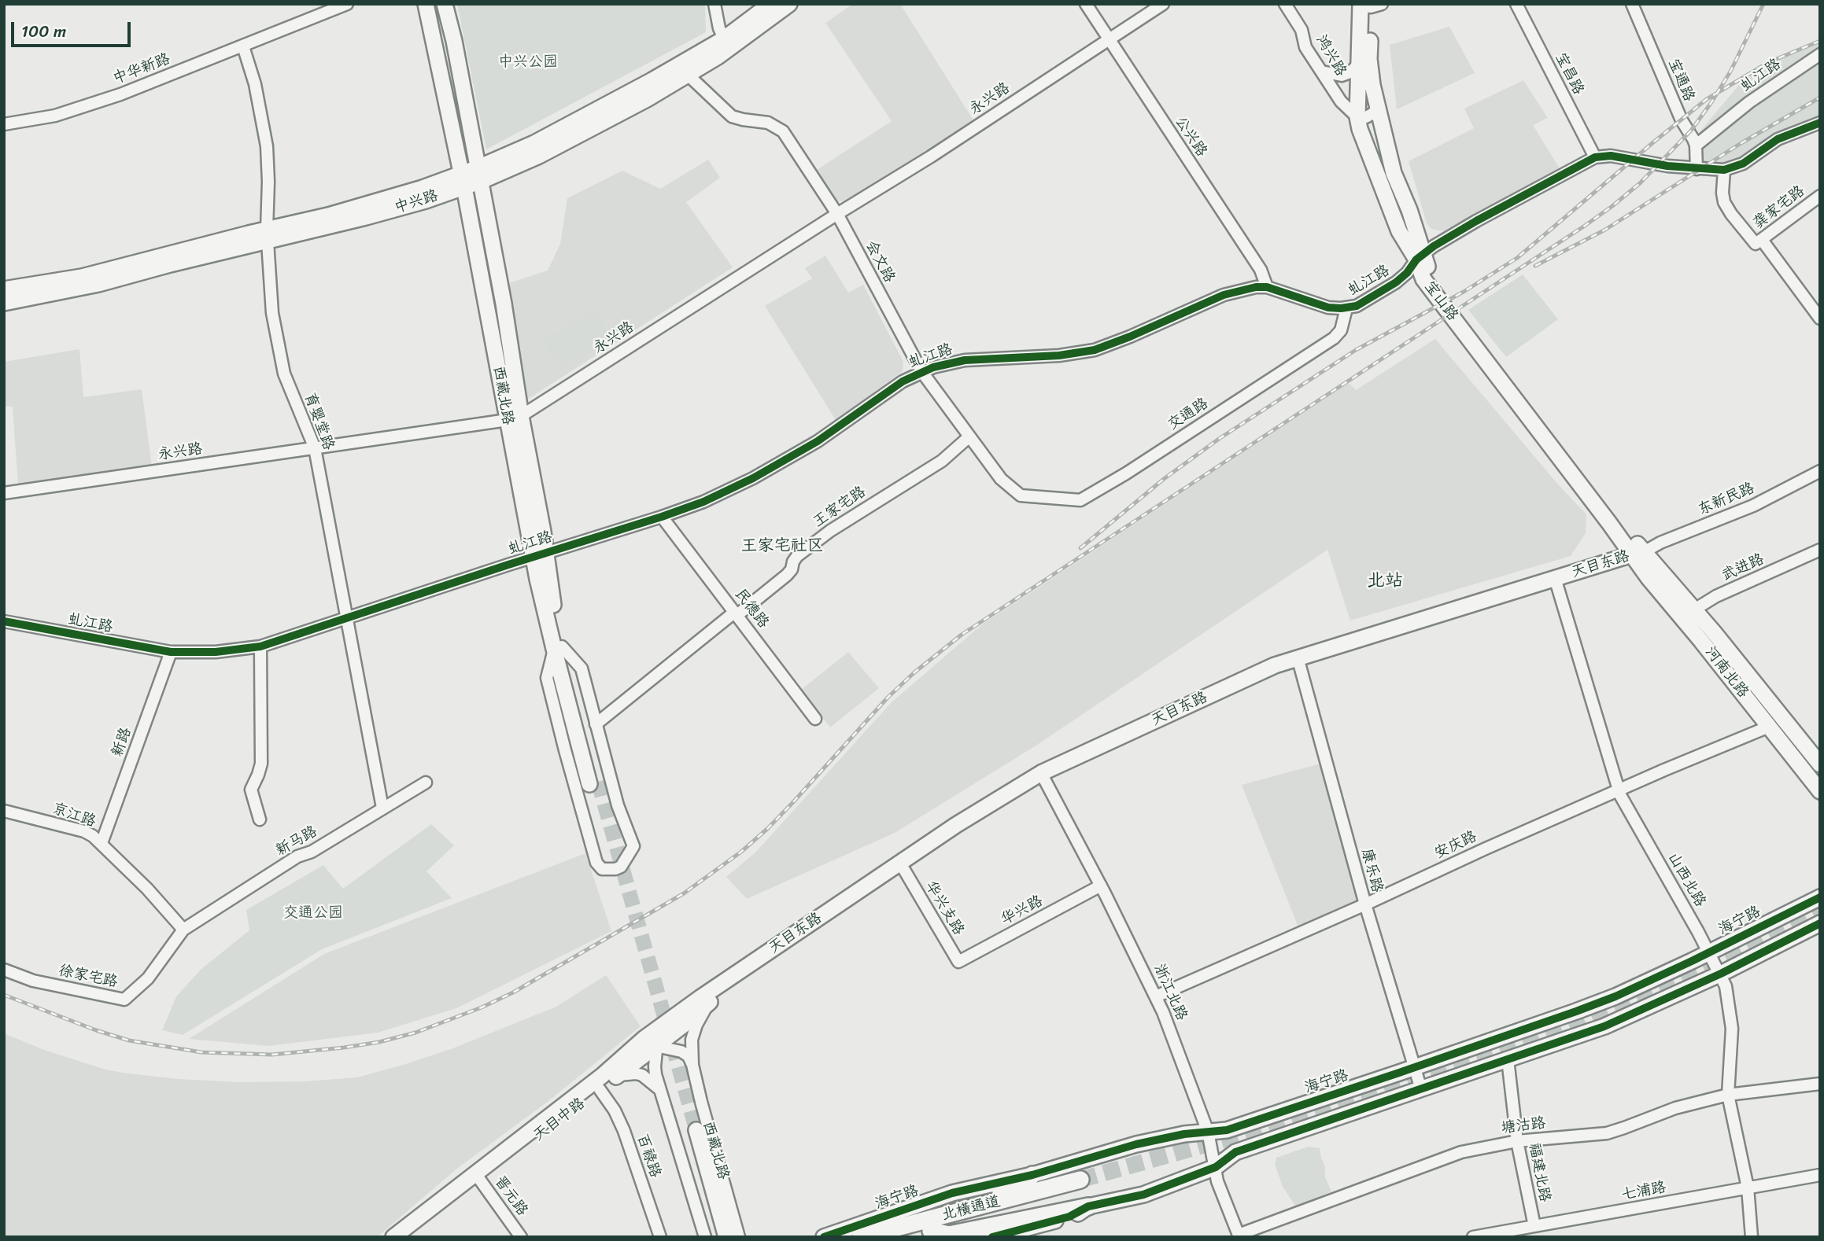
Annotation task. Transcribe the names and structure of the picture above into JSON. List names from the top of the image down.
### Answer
{
  "streets": {
    "highway": ["北横通道"],
    "main road": [
      "中兴路",
      "宝山路",
      "西藏北路",
      "天目东路",
      "河南北路",
      "海宁路",
      "天目中路"
    ],
    "street": [
      "鸿兴路",
      "中华新路",
      "宝昌路",
      "虬江路",
      "宝通路",
      "永兴路",
      "公兴路",
      "龚家宅路",
      "会文路",
      "交通路",
      "育婴堂路",
      "东新民路",
      "王家宅路",
      "武进路",
      "民德路",
      "新路",
      "京江路",
      "新马路",
      "安庆路",
      "康乐路",
      "山西北路",
      "华兴支路",
      "华兴路",
      "徐家宅路",
      "浙江北路",
      "塘沽路",
      "百禄路",
      "福建北路",
      "七浦路",
      "晋元路"
    ]
  },
  "crossings": [
    ["鸿兴路", "宝山路"],
    ["中华新路", "育婴堂路"],
    ["宝昌路", "虬江路"],
    ["虬江路", "宝通路"],
    ["虬江路", "公兴路"],
    ["虬江路", "会文路"],
    ["虬江路", "宝山路"],
    ["虬江路", "西藏北路"],
    ["虬江路", "交通路"],
    ["虬江路", "育婴堂路"],
    ["虬江路", "民德路"],
    ["虬江路", "新路"],
    ["永兴路", "公兴路"],
    ["永兴路", "会文路"],
    ["永兴路", "西藏北路"],
    ["永兴路", "育婴堂路"],
    ["中兴路", "会文路"],
    ["中兴路", "西藏北路"],
    ["中兴路", "育婴堂路"],
    ["会文路", "交通路"],
    ["会文路", "王家宅路"],
    ["宝山路", "东新民路"],
    ["宝山路", "天目东路"],
    ["宝山路", "河南北路"],
    ["西藏北路", "天目东路"],
    ["西藏北路", "天目中路"],
    ["育婴堂路", "新马路"],
    ["东新民路", "天目东路"],
    ["东新民路", "河南北路"],
    ["王家宅路", "民德路"],
    ["天目东路", "河南北路"],
    ["天目东路", "康乐路"],
    ["天目东路", "山西北路"],
    ["天目东路", "华兴支路"],
    ["天目东路", "浙江北路"],
    ["天目东路", "天目中路"],
    ["武进路", "河南北路"],
    ["河南北路", "安庆路"],
    ["新路", "京江路"],
    ["京江路", "新马路"],
    ["京江路", "徐家宅路"],
    ["新马路", "徐家宅路"],
    ["安庆路", "康乐路"],
    ["安庆路", "山西北路"],
    ["安庆路", "浙江北路"],
    ["康乐路", "海宁路"],
    ["山西北路", "海宁路"],
    ["山西北路", "塘沽路"],
    ["山西北路", "七浦路"],
    ["华兴支路", "华兴路"],
    ["华兴路", "浙江北路"],
    ["海宁路", "浙江北路"],
    ["浙江北路", "塘沽路"],
    ["天目中路", "百禄路"],
    ["天目中路", "晋元路"],
    ["塘沽路", "福建北路"],
    ["福建北路", "七浦路"]
  ],
  "districts": ["王家宅社区", "北站"],
  "parks": ["中兴公园", "交通公园"],
  "scale_bar": "100 m"
}
